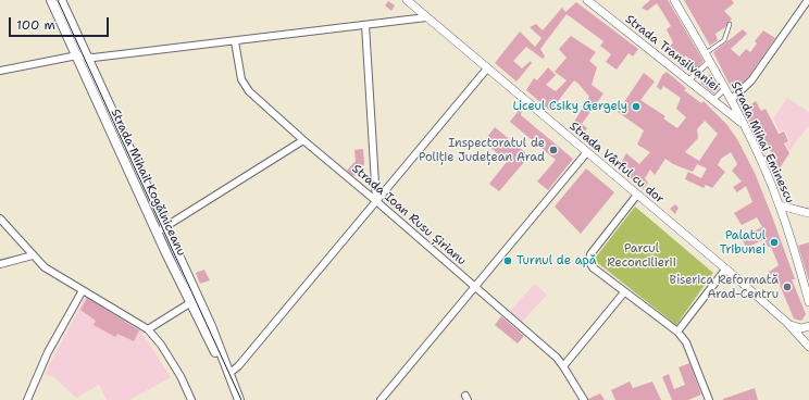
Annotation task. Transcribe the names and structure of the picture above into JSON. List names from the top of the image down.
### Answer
{
  "streets": {
    "main road": ["Strada Mihail Kogălniceanu"],
    "street": [
      "Strada Transilvaniei",
      "Strada Mihai Eminescu",
      "Strada Vârful cu dor",
      "Strada Ioan Rusu Șirianu"
    ]
  },
  "crossings": [
    ["Strada Transilvaniei", "Strada Mihai Eminescu"]
  ],
  "parks": ["Parcul Reconcilierii"],
  "places": [
    "Liceul Csiky Gergely",
    "Inspectoratul de Poliție Județean Arad",
    "Palatul Tribunei",
    "Turnul de apă",
    "Biserica Reformată Arad-Centru"
  ],
  "scale_bar": "100 m"
}
